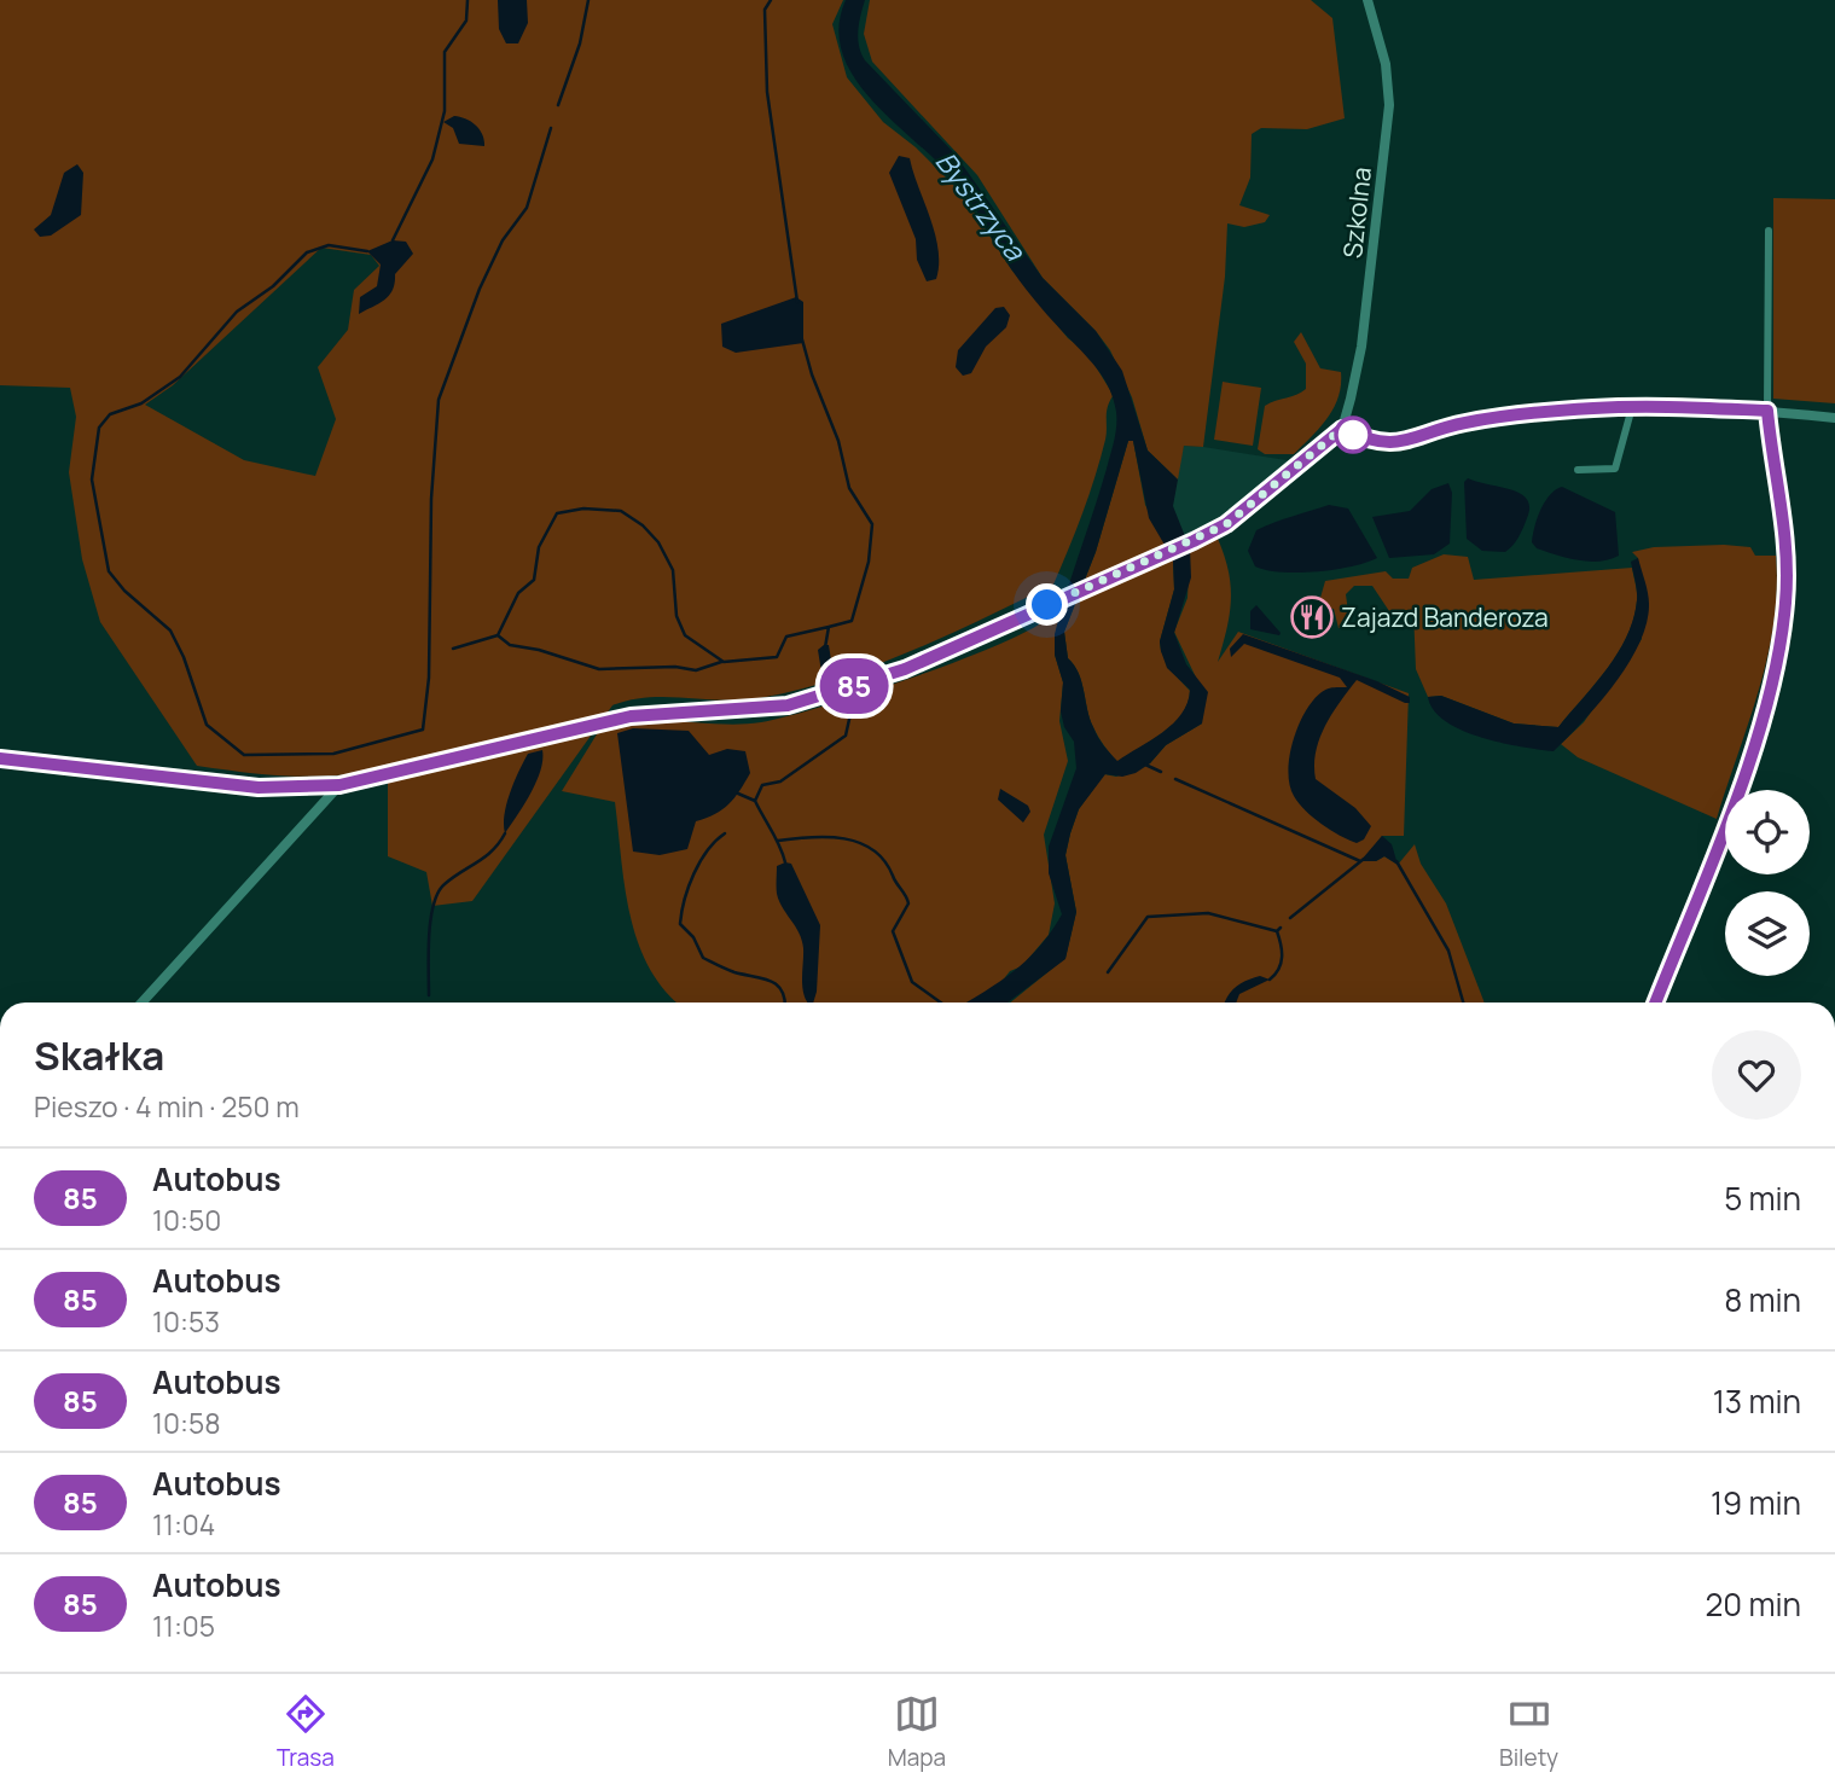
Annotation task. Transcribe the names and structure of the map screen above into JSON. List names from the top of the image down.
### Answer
{
  "streets": {
    "street": ["Szkolna"]
  },
  "water": ["Bystrzyca"],
  "places": {
    "restaurant": ["Zajazd Banderoza"]
  },
  "lines": ["bus line 85"],
  "page": {
    "on_map": "85",
    "heading": ["Skałka", "Pieszo · 4 min · 250 m"],
    "list": [
      {
        "mark": "85",
        "name": "Autobus",
        "note": "10:50",
        "value": "5 min"
      },
      {
        "mark": "85",
        "name": "Autobus",
        "note": "10:53",
        "value": "8 min"
      },
      {
        "mark": "85",
        "name": "Autobus",
        "note": "10:58",
        "value": "13 min"
      },
      {
        "mark": "85",
        "name": "Autobus",
        "note": "11:04",
        "value": "19 min"
      },
      {
        "mark": "85",
        "name": "Autobus",
        "note": "11:05",
        "value": "20 min"
      }
    ],
    "tabs": ["Trasa", "Mapa", "Bilety"]
  }
}
